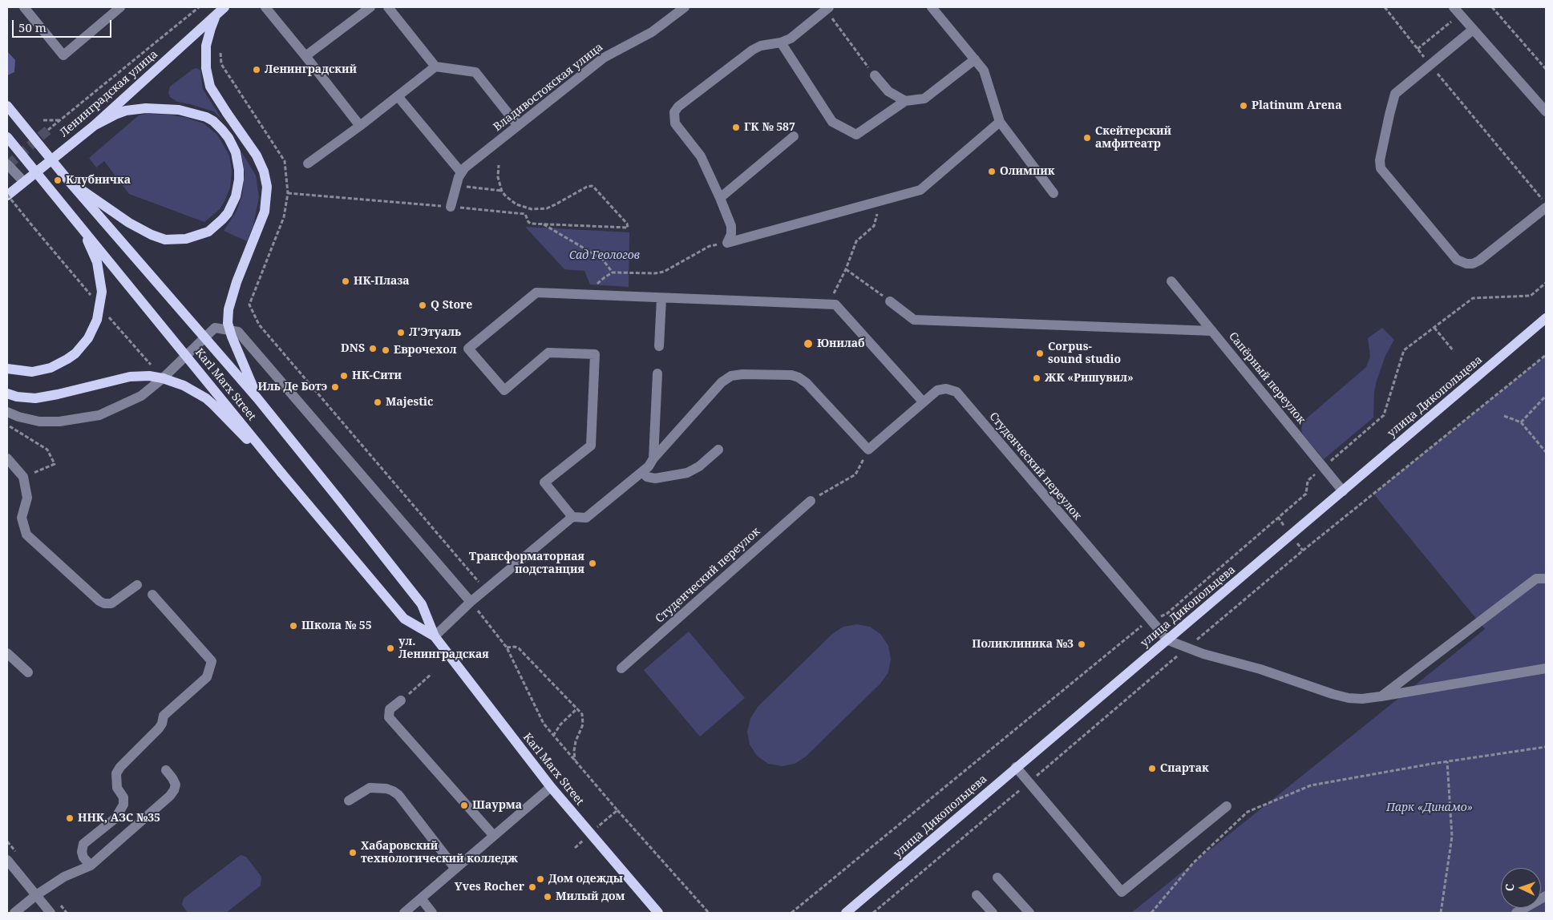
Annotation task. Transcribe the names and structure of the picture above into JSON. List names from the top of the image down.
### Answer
{
  "streets": {
    "main road": ["Ленинградская улица", "Karl Marx Street", "улица Дикопольцева"],
    "street": ["Владивостокская улица", "Сапёрный переулок", "Студенческий переулок"]
  },
  "crossings": [
    ["Сапёрный переулок", "улица Дикопольцева"],
    ["улица Дикопольцева", "Студенческий переулок"]
  ],
  "parks": ["Сад Геологов", "Парк «Динамо»"],
  "places": [
    "Ленинградский",
    "Platinum Arena",
    "ГК № 587",
    "Скейтерский амфитеатр",
    "Олимпик",
    "Клубничка",
    "НК-Плаза",
    "Q Store",
    "Л'Этуаль",
    "Юнилаб",
    "DNS",
    "Еврочехол",
    "Corpus- sound studio",
    "НК-Сити",
    "ЖК «Ришувил»",
    "Иль Де Ботэ",
    "Majestic",
    "Трансформаторная подстанция",
    "Школа № 55",
    "Поликлиника №3",
    "ул. Ленинградская",
    "Спартак",
    "Шаурма",
    "ННК, АЗС №35",
    "Хабаровский технологический колледж",
    "Дом одежды",
    "Yves Rocher",
    "Милый дом"
  ],
  "scale_bar": "50 m",
  "north": "left"
}
